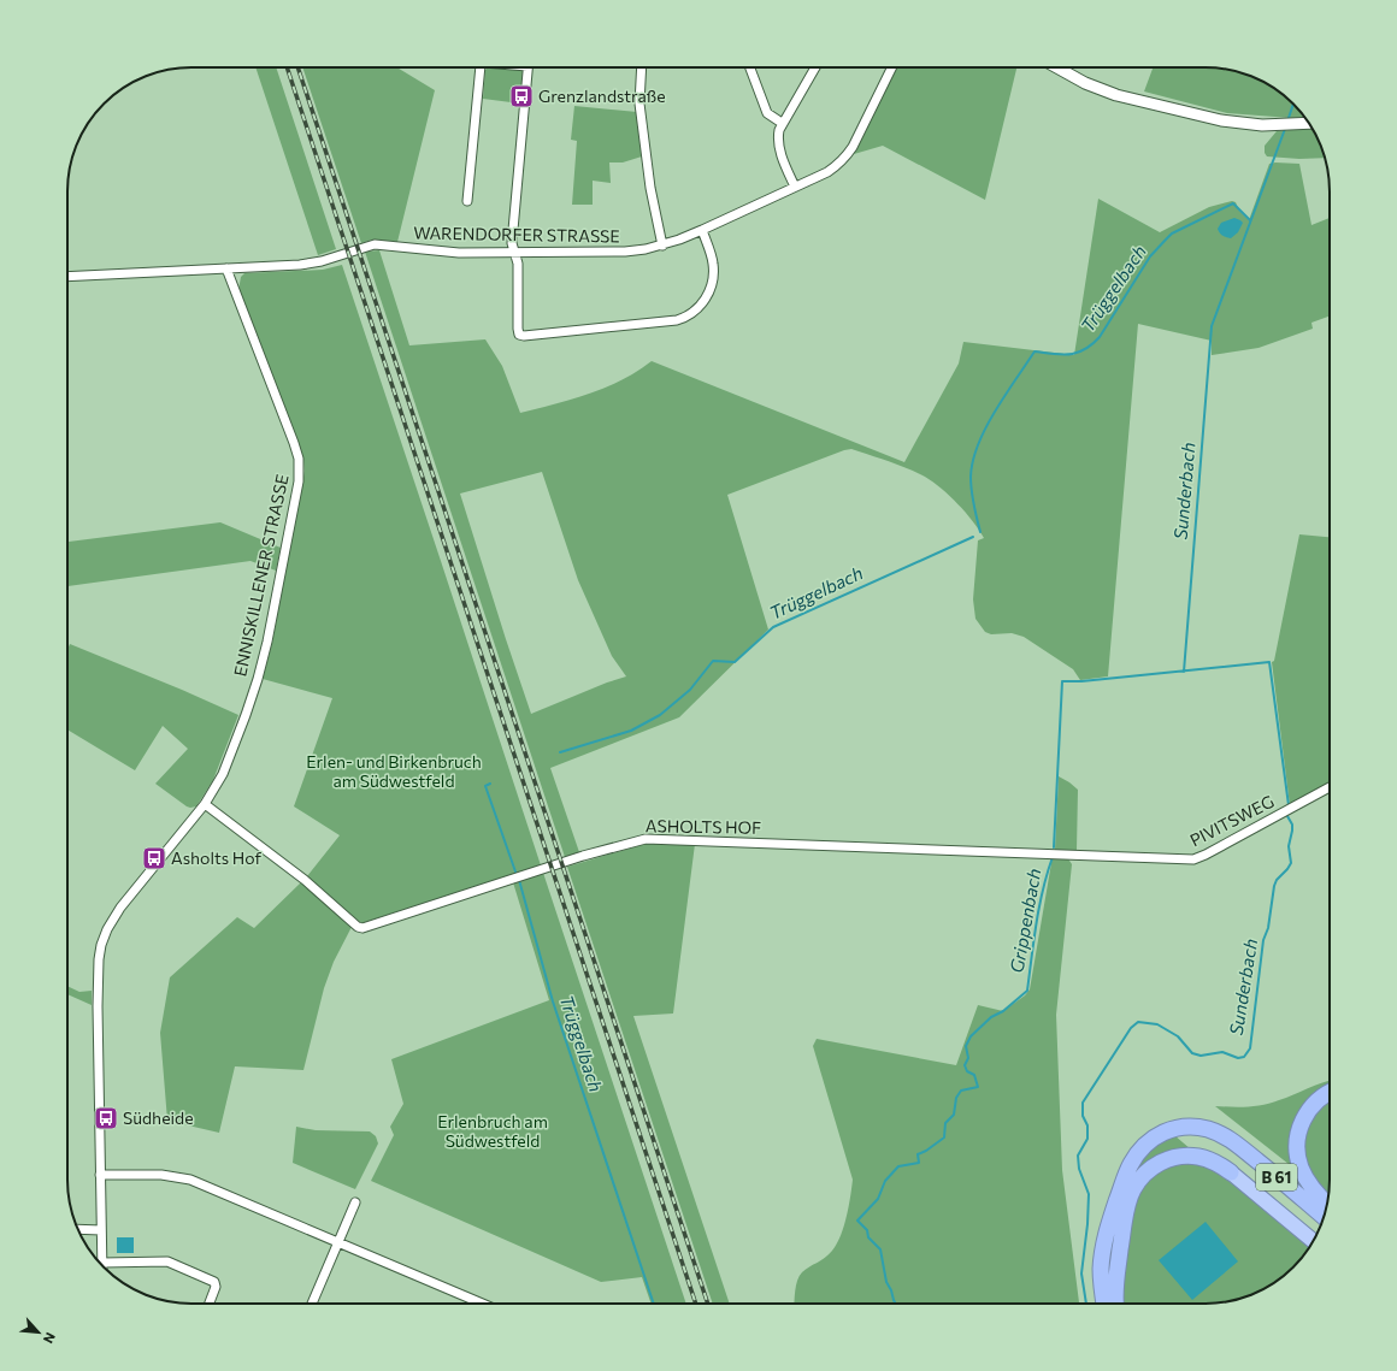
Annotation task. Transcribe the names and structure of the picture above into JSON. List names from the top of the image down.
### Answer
{
  "streets": {
    "highway": ["B 61"],
    "street": [
      "WARENDORFER STRASSE",
      "ENNISKILLENER STRASSE",
      "PIVITSWEG",
      "ASHOLTS HOF"
    ]
  },
  "crossings": [
    ["WARENDORFER STRASSE", "ENNISKILLENER STRASSE"],
    ["ENNISKILLENER STRASSE", "ASHOLTS HOF"],
    ["PIVITSWEG", "ASHOLTS HOF"]
  ],
  "water": ["Trüggelbach", "Sunderbach", "Grippenbach"],
  "parks": ["Erlen- und Birkenbruch am Südwestfeld", "Erlenbruch am Südwestfeld"],
  "places": {
    "bus stop": ["Grenzlandstraße", "Asholts Hof", "Südheide"]
  },
  "north": "bottom right"
}
